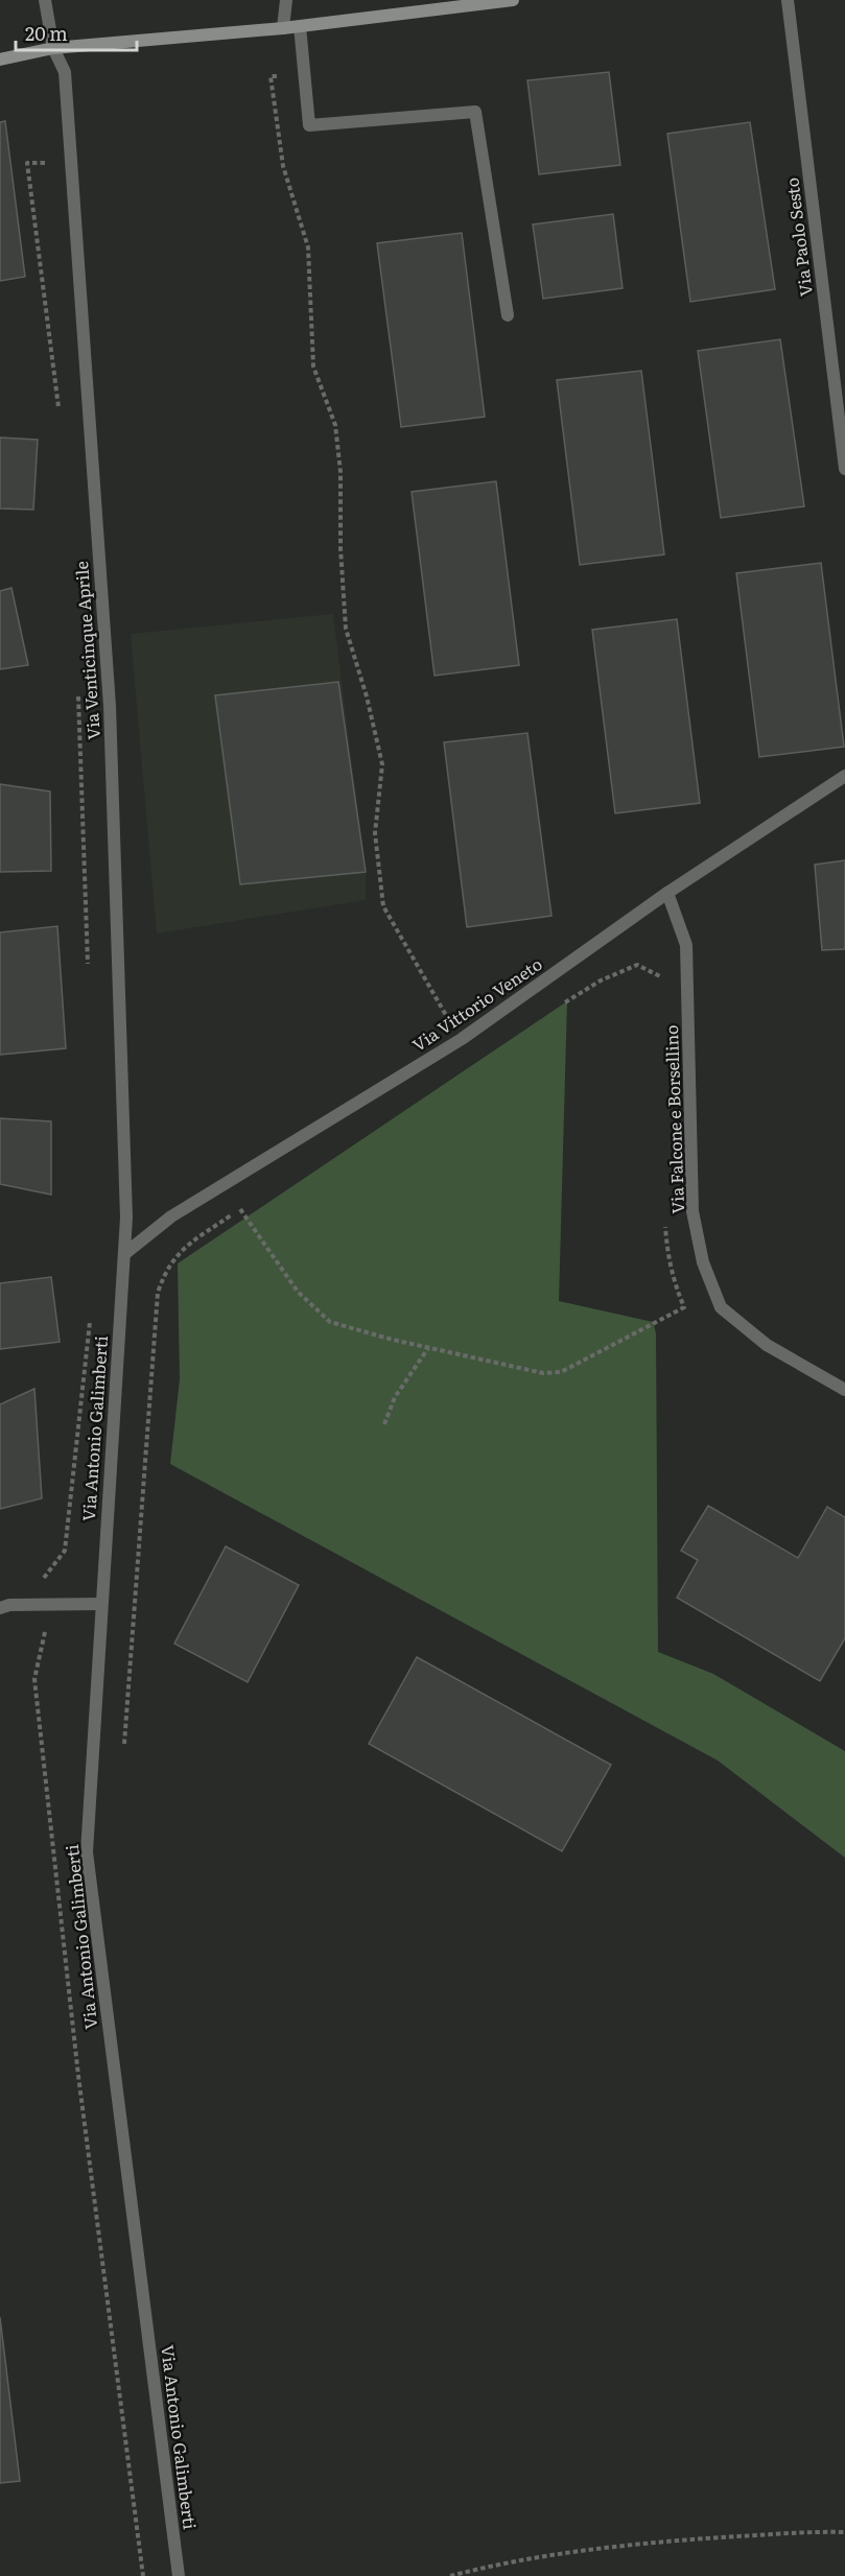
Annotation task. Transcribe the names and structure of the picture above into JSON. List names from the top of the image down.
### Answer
{
  "streets": {
    "street": [
      "Via Paolo Sesto",
      "Via Venticinque Aprile",
      "Via Vittorio Veneto",
      "Via Falcone e Borsellino",
      "Via Antonio Galimberti"
    ]
  },
  "crossings": [
    ["Via Venticinque Aprile", "Via Vittorio Veneto"],
    ["Via Venticinque Aprile", "Via Antonio Galimberti"],
    ["Via Vittorio Veneto", "Via Falcone e Borsellino"],
    ["Via Vittorio Veneto", "Via Antonio Galimberti"]
  ],
  "scale_bar": "20 m"
}
